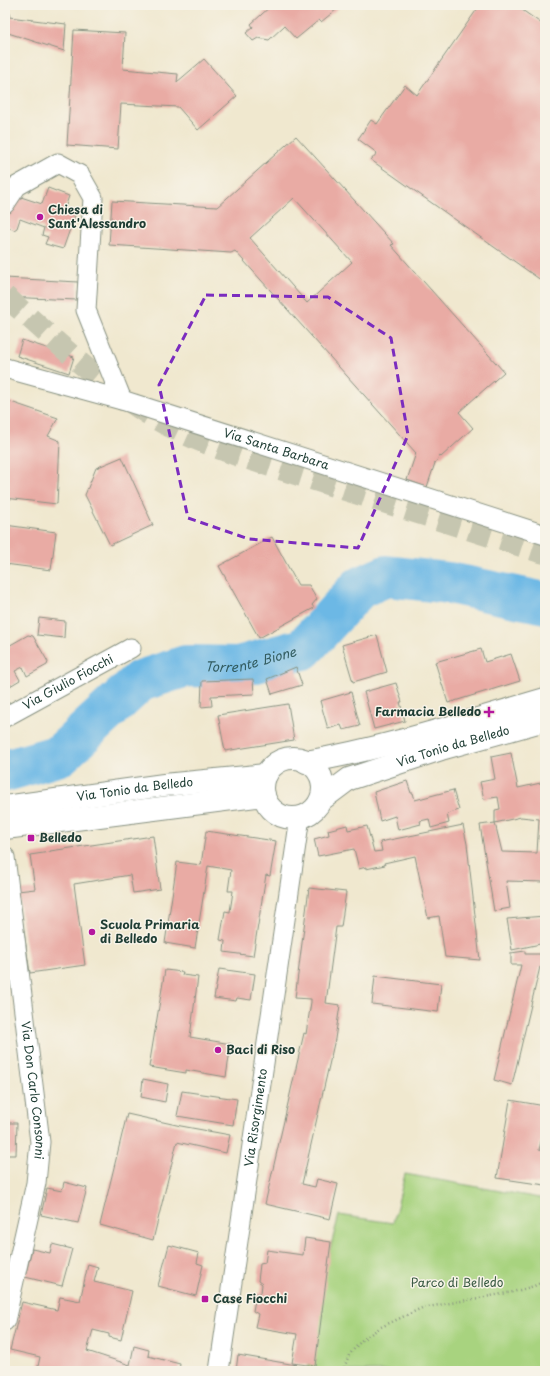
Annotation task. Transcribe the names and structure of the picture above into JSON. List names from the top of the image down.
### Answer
{
  "streets": {
    "main road": ["Via Tonio da Belledo"],
    "street": [
      "Via Santa Barbara",
      "Via Giulio Fiocchi",
      "Via Don Carlo Consonni",
      "Via Risorgimento"
    ]
  },
  "crossings": [
    ["Via Tonio da Belledo", "Via Risorgimento"]
  ],
  "water": ["Torrente Bione"],
  "parks": ["Parco di Belledo"],
  "places": {
    "other": ["Chiesa di Sant'Alessandro", "Scuola Primaria di Belledo", "Baci di Riso"],
    "health": ["Farmacia Belledo"],
    "transit": ["Belledo", "Case Fiocchi"]
  }
}
